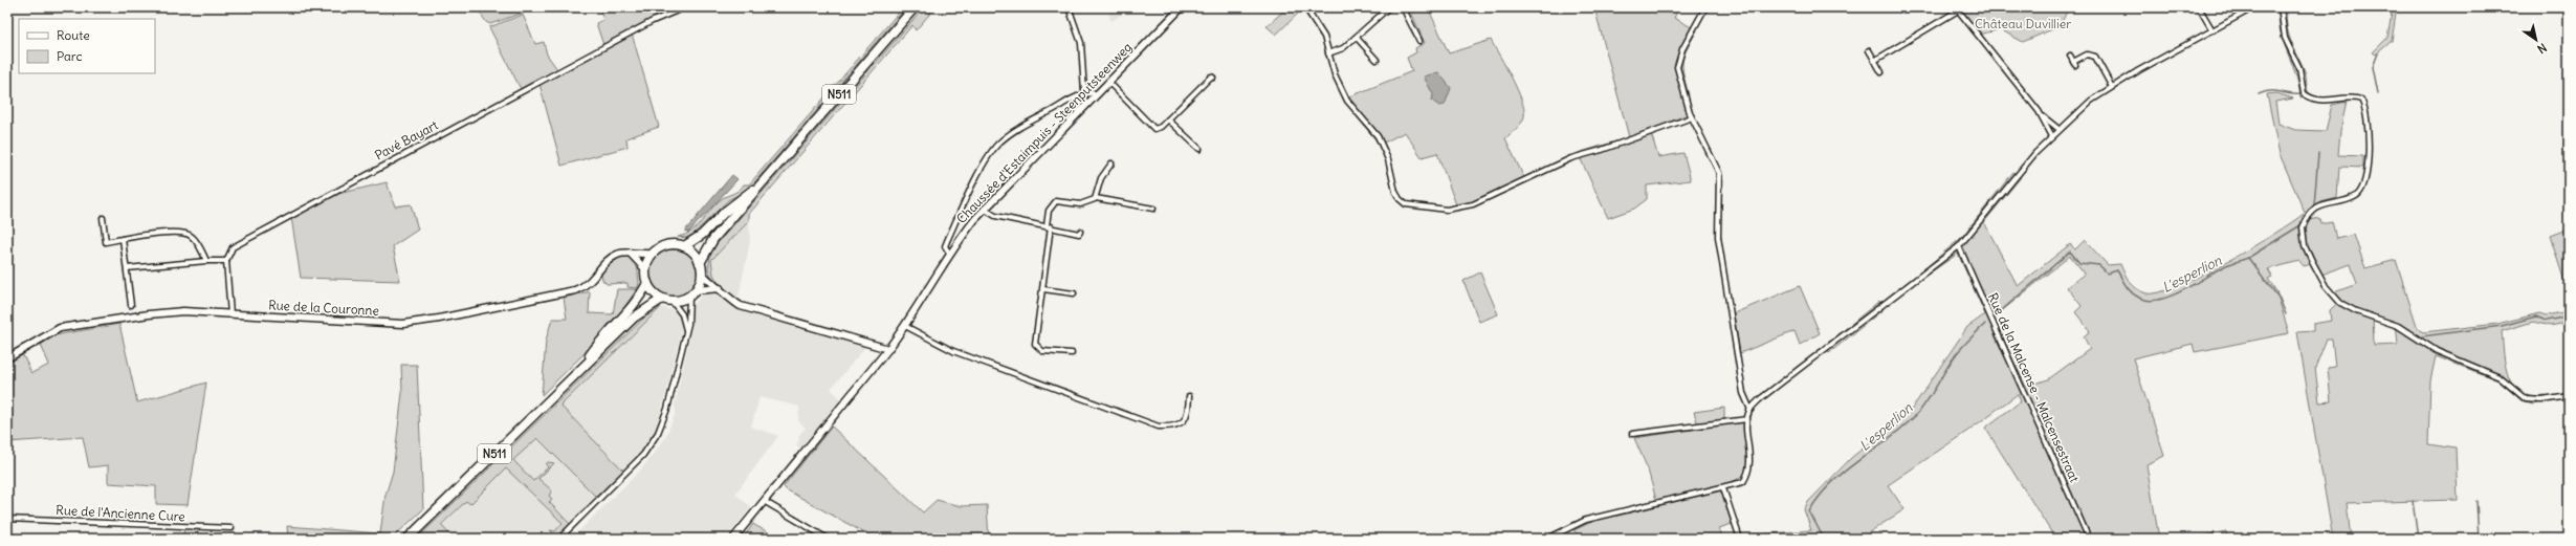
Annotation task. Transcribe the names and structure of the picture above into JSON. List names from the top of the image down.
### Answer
{
  "streets": {
    "highway": ["N511"],
    "main road": ["Chaussée d'Estaimpuis - Steenputsteenweg", "Rue de la Couronne"],
    "street": ["Pavé Bayart", "Rue de la Malcense - Malcensestraat", "Rue de l'Ancienne Cure"]
  },
  "crossings": [
    ["N511", "Rue de la Couronne"]
  ],
  "water": ["L'esperlion"],
  "parks": ["Château Duvillier"],
  "legend": ["Route", "Parc"],
  "north": "bottom right"
}
